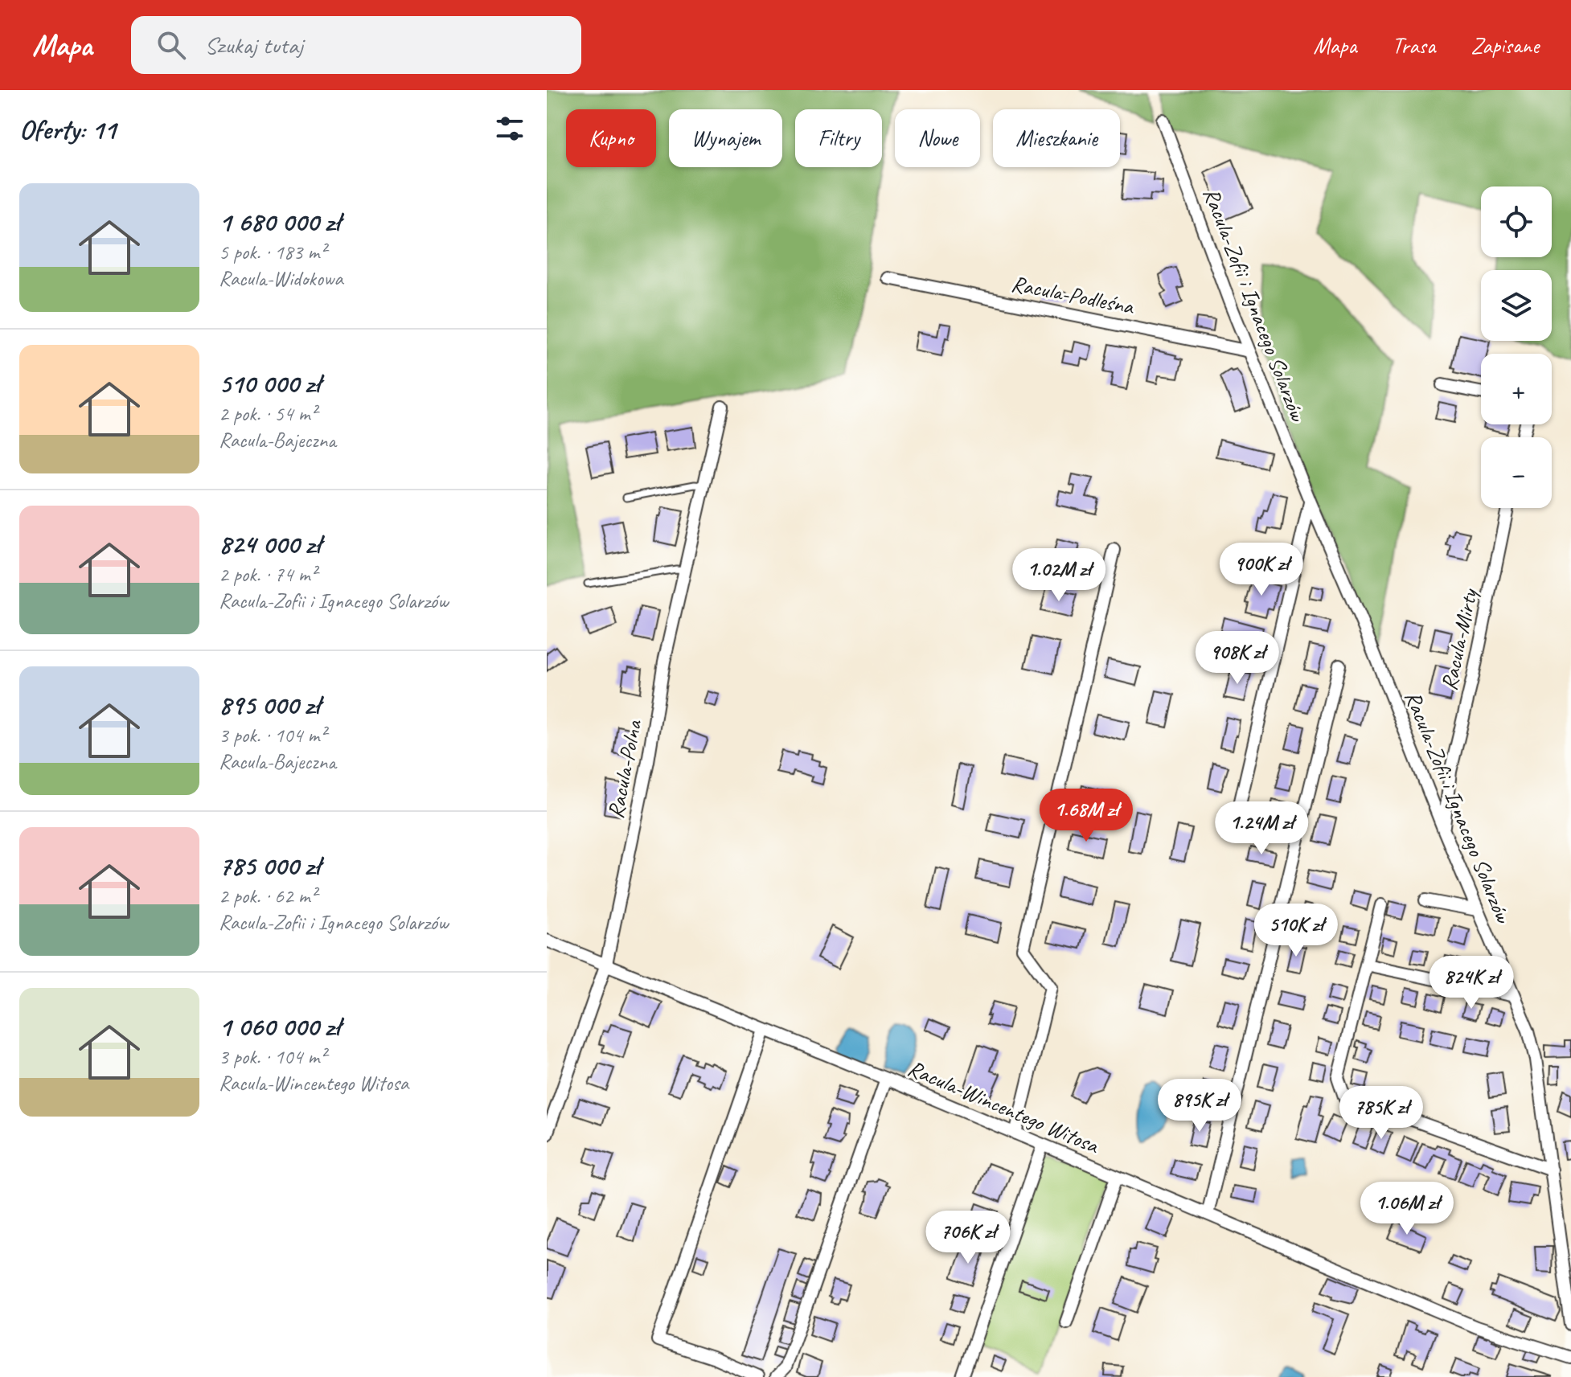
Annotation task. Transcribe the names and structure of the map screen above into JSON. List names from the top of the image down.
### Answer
{
  "streets": {
    "street": [
      "Racula-Podleśna",
      "Racula-Zofii i Ignacego Solarzów",
      "Racula-Mirty",
      "Racula-Polna",
      "Racula-Wincentego Witosa"
    ]
  },
  "crossings": [
    ["Racula-Podleśna", "Racula-Zofii i Ignacego Solarzów"],
    ["Racula-Zofii i Ignacego Solarzów", "Racula-Mirty"],
    ["Racula-Polna", "Racula-Wincentego Witosa"]
  ],
  "page": {
    "header": "Mapa",
    "search": "Szukaj tutaj",
    "nav": ["Mapa", "Trasa", "Zapisane"],
    "heading": "Oferty: 11",
    "chip": [
      "Kupno",
      "Wynajem",
      "Filtry",
      "Nowe",
      "Mieszkanie"
    ],
    "list": [
      {
        "name": "1 680 000 zł",
        "note": "5 pok. · 183 m² · Racula-Widokowa"
      },
      {
        "name": "510 000 zł",
        "note": "2 pok. · 54 m² · Racula-Bajeczna"
      },
      {
        "name": "824 000 zł",
        "note": "2 pok. · 74 m² · Racula-Zofii i Ignacego Solarzów"
      },
      {
        "name": "895 000 zł",
        "note": "3 pok. · 104 m² · Racula-Bajeczna"
      },
      {
        "name": "785 000 zł",
        "note": "2 pok. · 62 m² · Racula-Zofii i Ignacego Solarzów"
      },
      {
        "name": "1 060 000 zł",
        "note": "3 pok. · 104 m² · Racula-Wincentego Witosa"
      }
    ],
    "map_buttons": ["+", "−"],
    "price": [
      "900K zł",
      "1.02M zł",
      "908K zł",
      "1.68M zł",
      "1.24M zł",
      "510K zł",
      "824K zł",
      "895K zł",
      "785K zł",
      "1.06M zł",
      "706K zł"
    ]
  }
}
